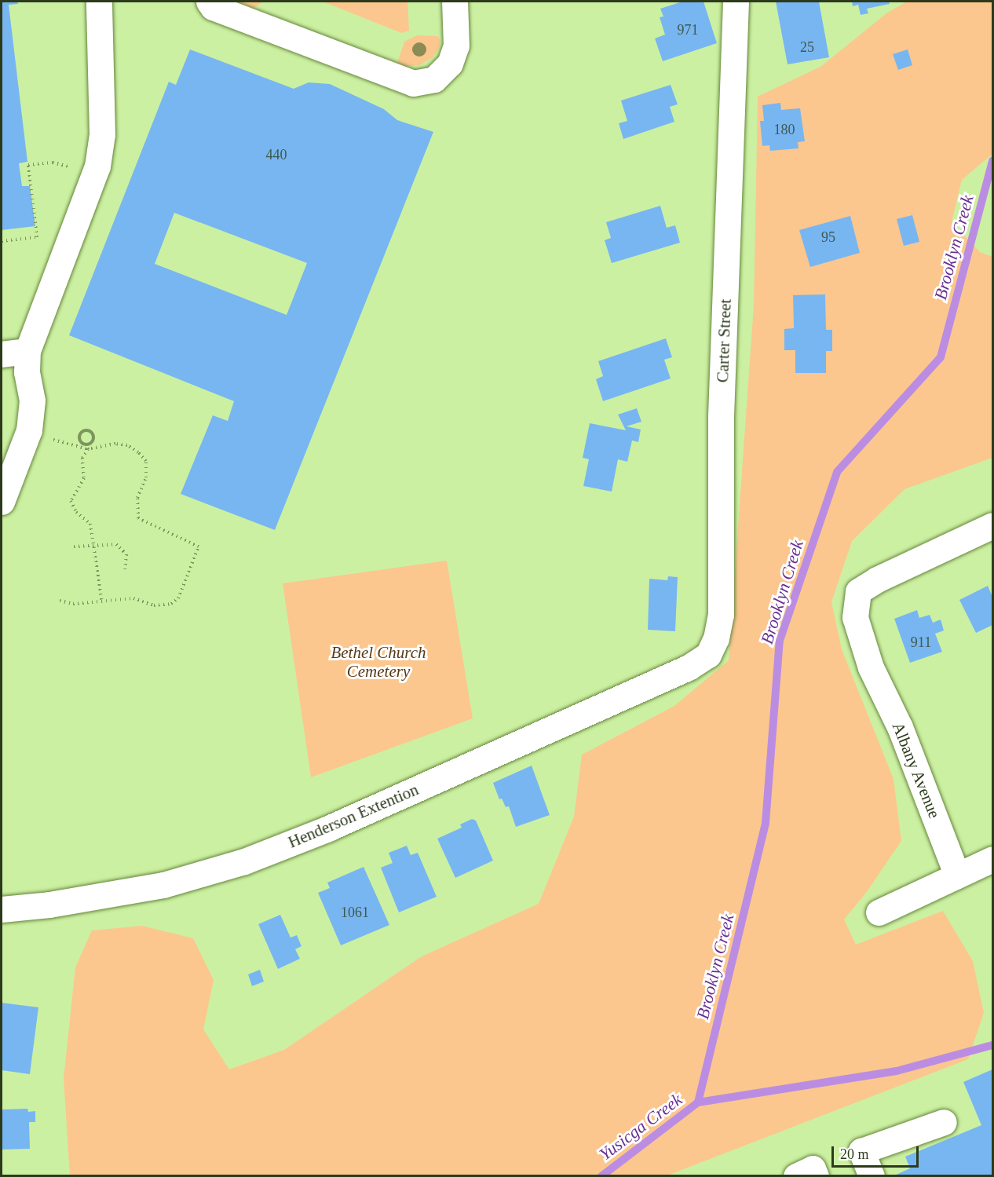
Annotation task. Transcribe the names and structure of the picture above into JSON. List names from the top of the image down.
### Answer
{
  "streets": {
    "street": ["Carter Street", "Albany Avenue", "Henderson Extention"]
  },
  "crossings": [
    ["Carter Street", "Henderson Extention"]
  ],
  "water": ["Brooklyn Creek", "Yusicga Creek"],
  "parks": ["Bethel Church Cemetery"],
  "house_numbers": [
    "971",
    "25",
    "180",
    "440",
    "95",
    "911",
    "1061"
  ],
  "scale_bar": "20 m"
}
